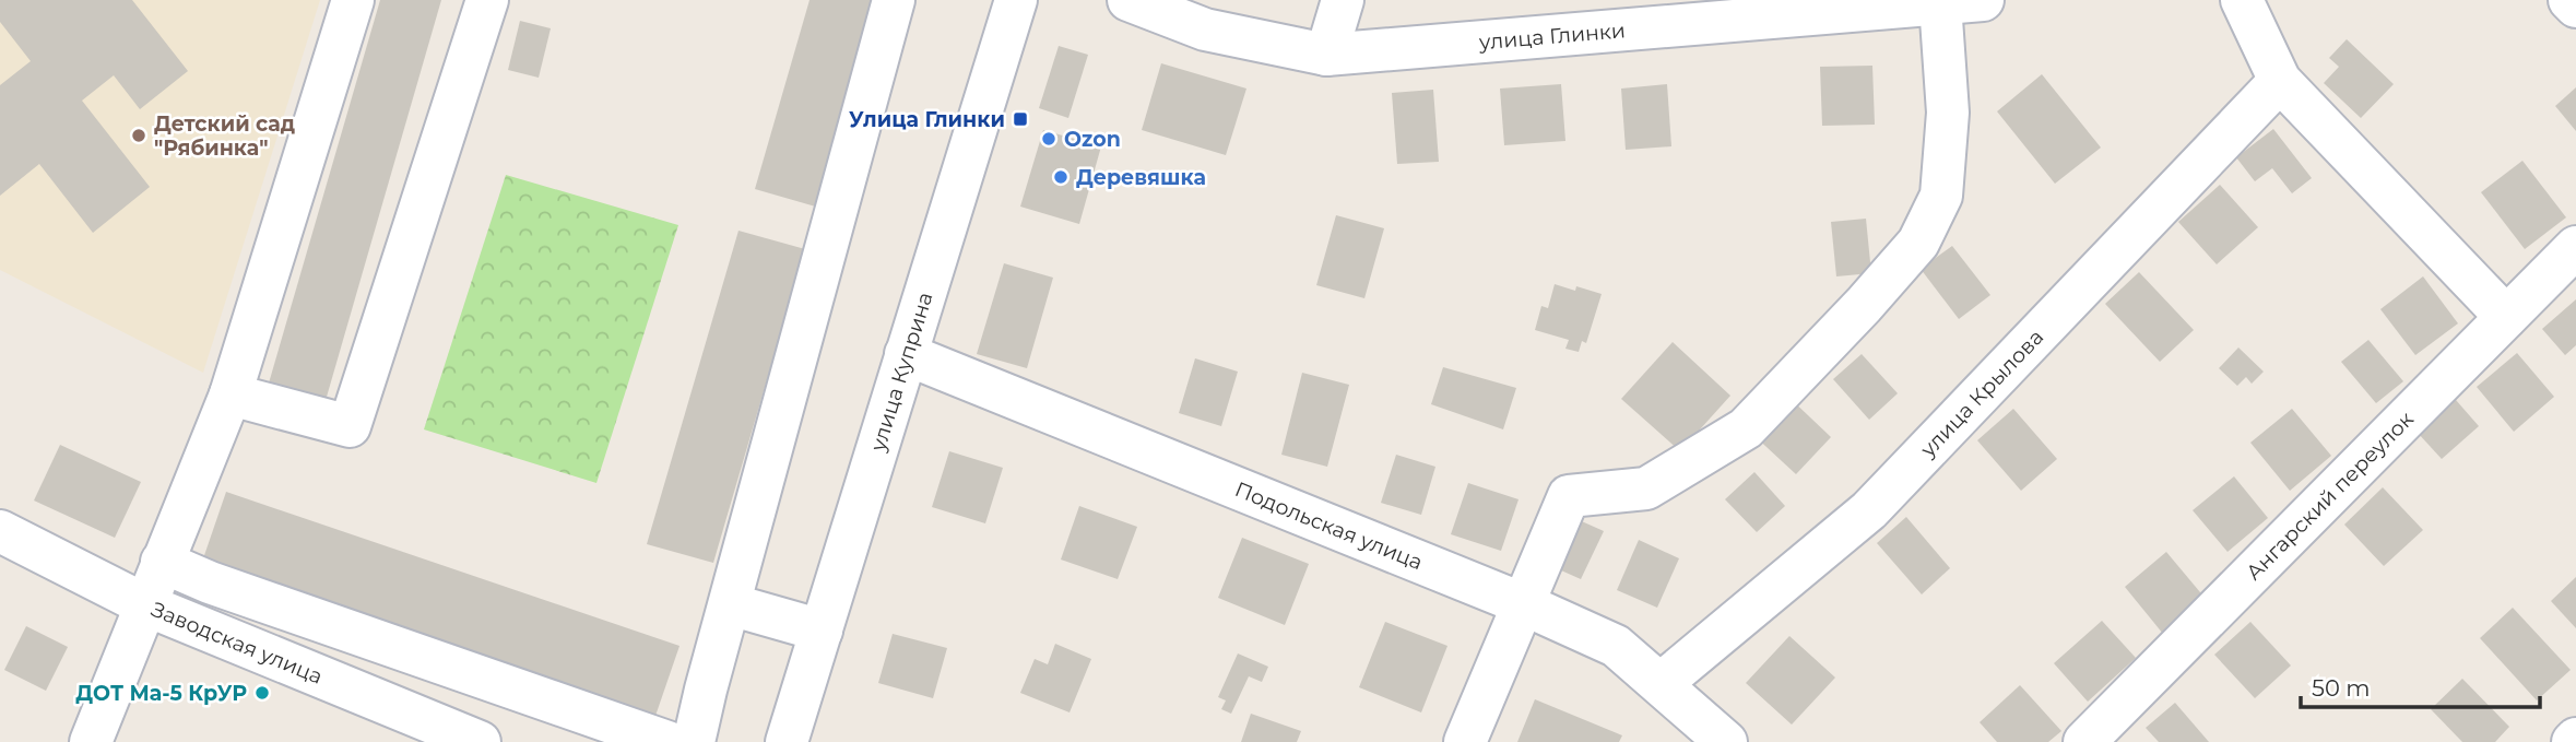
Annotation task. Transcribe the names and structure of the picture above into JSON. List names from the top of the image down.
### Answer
{
  "streets": {
    "street": [
      "улица Глинки",
      "улица Куприна",
      "улица Крылова",
      "Ангарский переулок",
      "Подольская улица",
      "Заводская улица"
    ]
  },
  "crossings": [
    ["улица Куприна", "Подольская улица"],
    ["улица Крылова", "Подольская улица"]
  ],
  "places": {
    "transit": ["Улица Глинки"],
    "other": [
      "Детский сад \"Рябинка\"",
      "Ozon",
      "Деревяшка",
      "ДОТ Ма-5 КрУР"
    ]
  },
  "scale_bar": "50 m"
}
